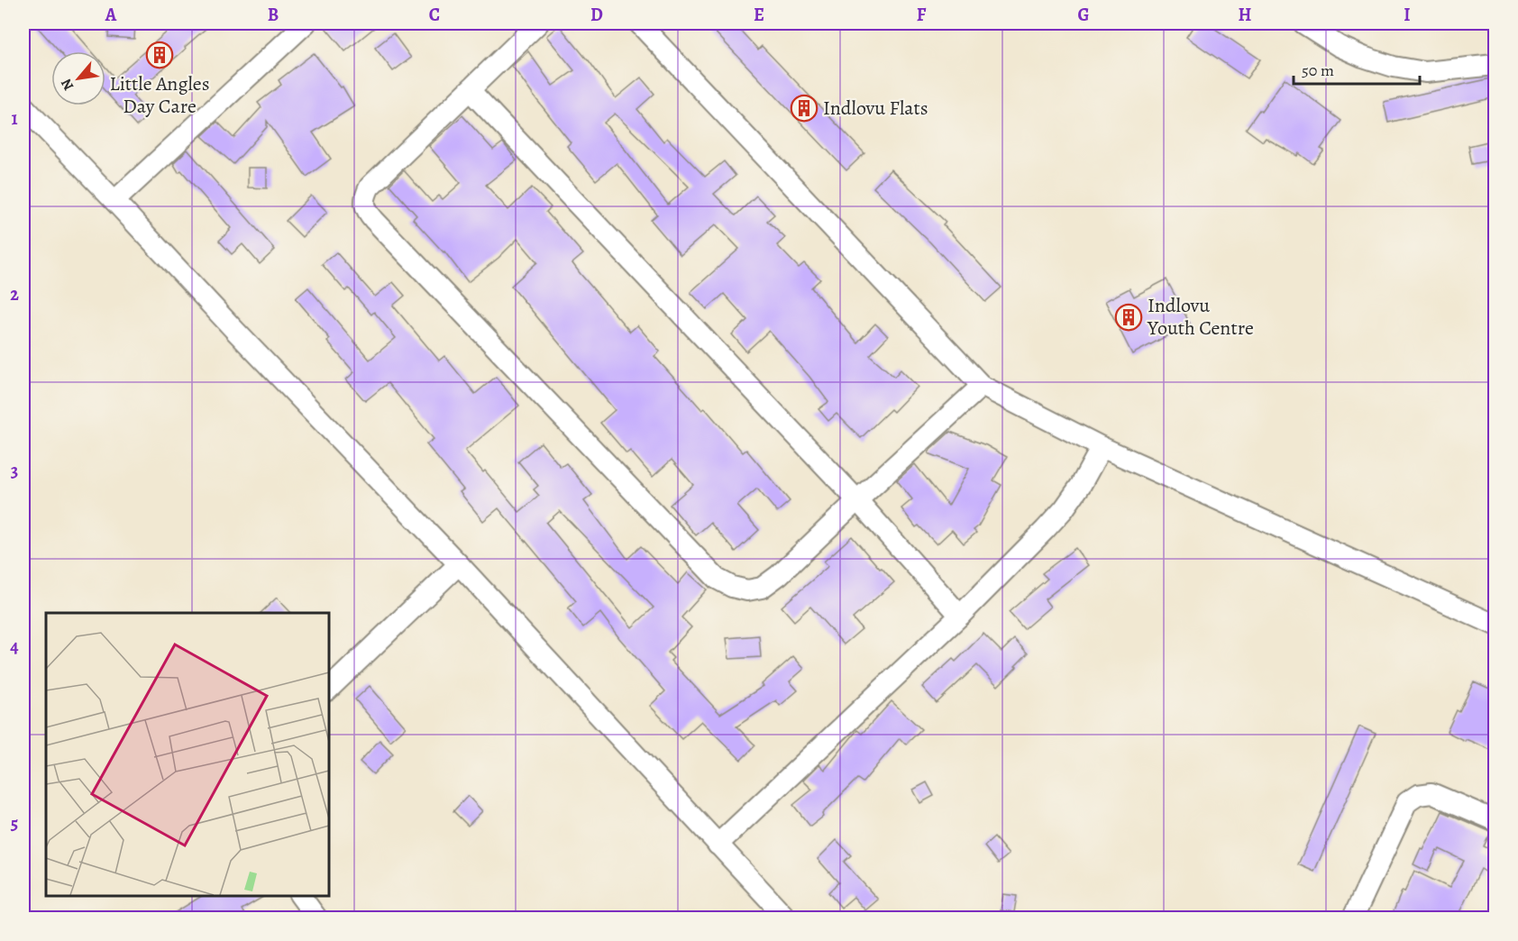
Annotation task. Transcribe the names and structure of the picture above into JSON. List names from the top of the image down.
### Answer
{
  "places": {
    "building": ["Little Angles Day Care", "Indlovu Flats", "Indlovu Youth Centre"]
  },
  "scale_bar": "50 m",
  "north": "bottom left",
  "grid": {
    "columns": [
      "A",
      "B",
      "C",
      "D",
      "E",
      "F",
      "G",
      "H",
      "I"
    ],
    "rows": [
      "1",
      "2",
      "3",
      "4",
      "5"
    ]
  }
}
